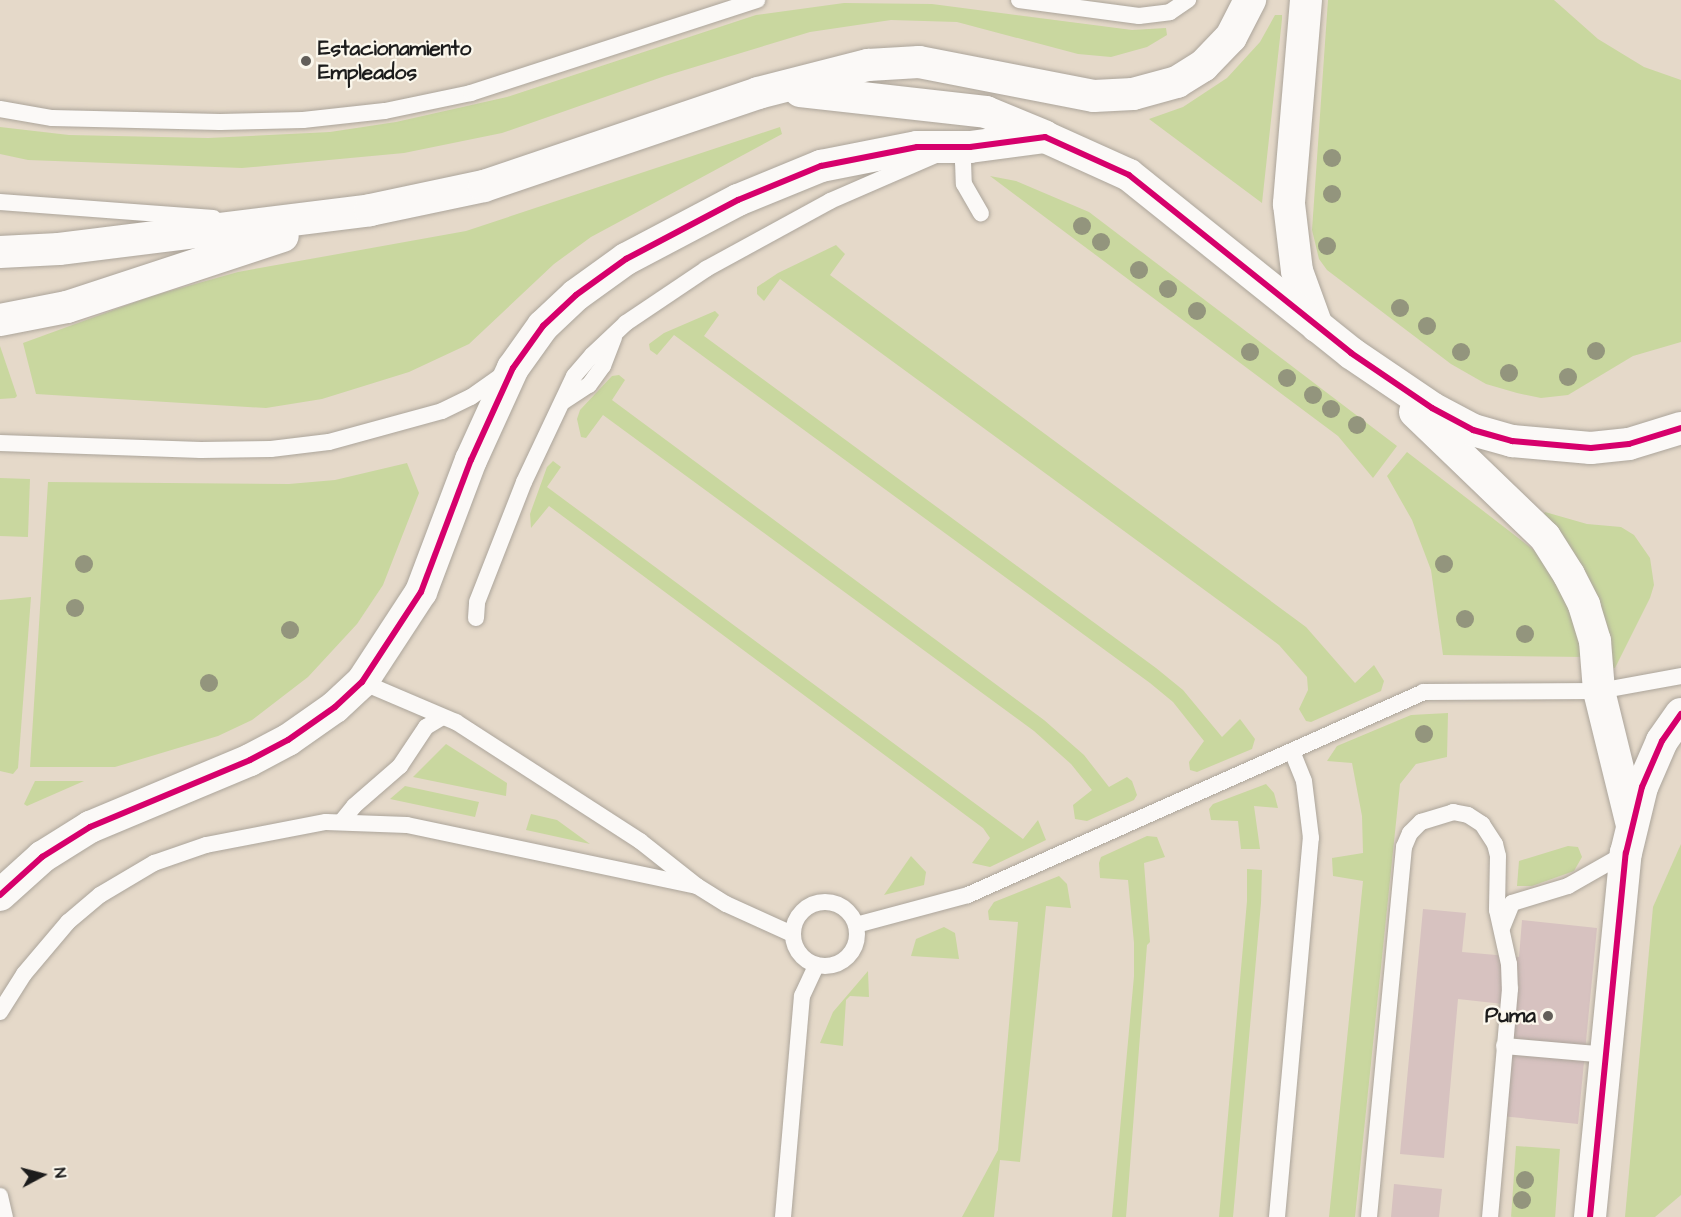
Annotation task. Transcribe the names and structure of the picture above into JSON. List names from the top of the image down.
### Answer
{
  "places": ["Estacionamiento Empleados", "Puma"],
  "north": "right"
}
